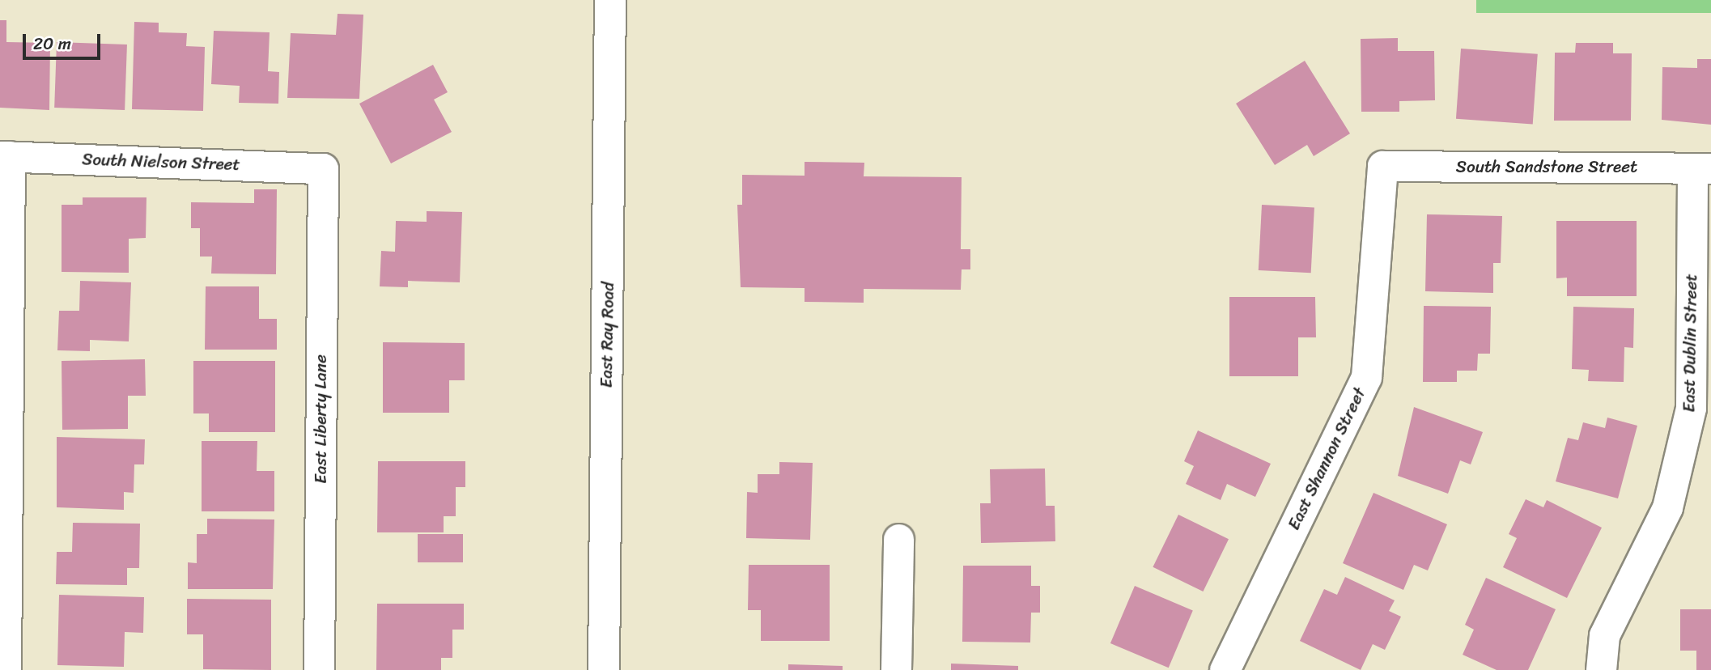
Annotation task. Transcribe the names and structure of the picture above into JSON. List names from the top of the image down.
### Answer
{
  "streets": {
    "main road": ["East Ray Road"],
    "street": [
      "South Nielson Street",
      "South Sandstone Street",
      "East Dublin Street",
      "East Liberty Lane",
      "East Shannon Street"
    ]
  },
  "crossings": [
    ["South Nielson Street", "East Liberty Lane"],
    ["South Sandstone Street", "East Dublin Street"],
    ["South Sandstone Street", "East Shannon Street"]
  ],
  "scale_bar": "20 m"
}
